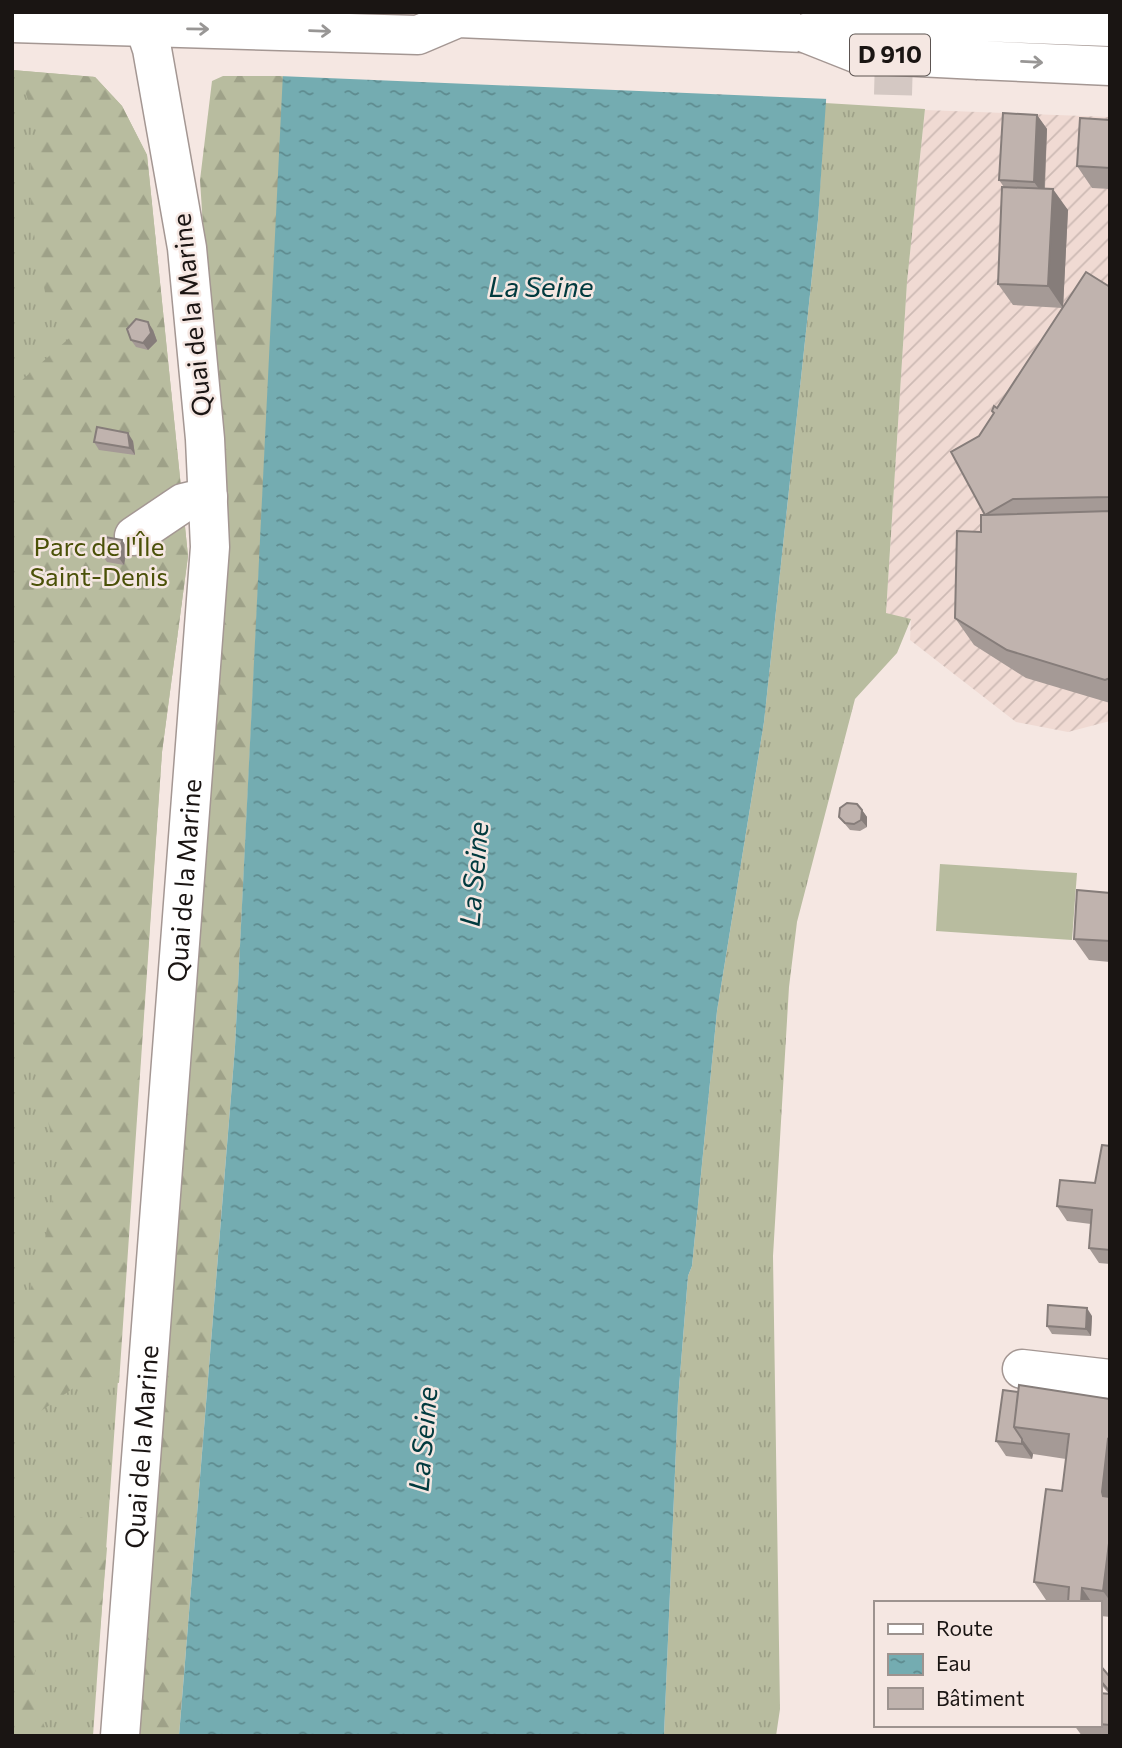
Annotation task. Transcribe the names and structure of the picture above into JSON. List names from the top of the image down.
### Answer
{
  "streets": {
    "street": ["D 910", "Quai de la Marine"]
  },
  "crossings": [
    ["D 910", "Quai de la Marine"]
  ],
  "water": ["La Seine"],
  "parks": ["Parc de l'Île Saint-Denis"],
  "legend": ["Route", "Eau", "Bâtiment"]
}
